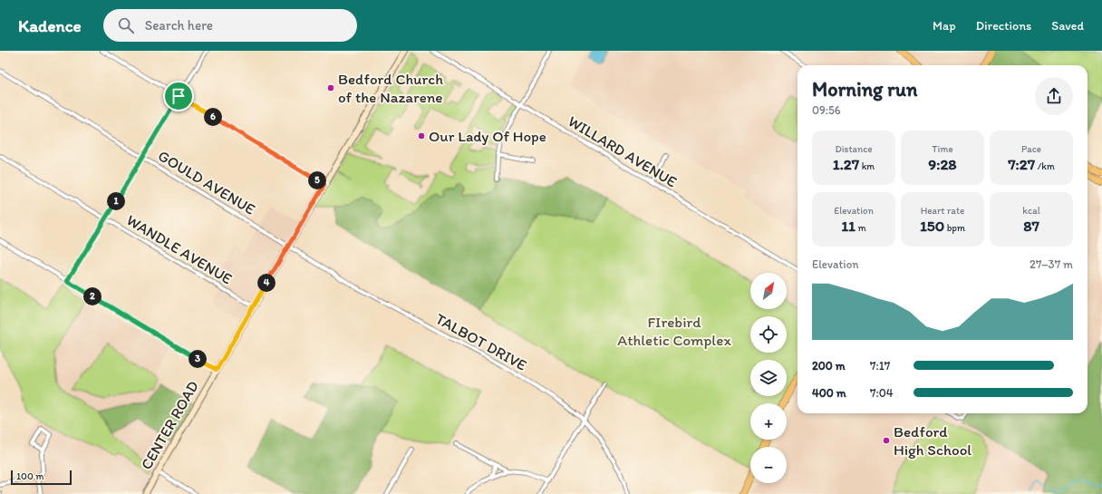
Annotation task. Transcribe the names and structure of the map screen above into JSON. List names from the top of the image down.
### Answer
{
  "streets": {
    "main road": ["CENTER ROAD"],
    "street": [
      "WILLARD AVENUE",
      "GOULD AVENUE",
      "WANDLE AVENUE",
      "TALBOT DRIVE"
    ]
  },
  "crossings": [
    ["GOULD AVENUE", "TALBOT DRIVE"],
    ["GOULD AVENUE", "CENTER ROAD"],
    ["WANDLE AVENUE", "CENTER ROAD"],
    ["TALBOT DRIVE", "CENTER ROAD"]
  ],
  "parks": ["FIrebird Athletic Complex"],
  "places": ["Bedford Church of the Nazarene", "Our Lady Of Hope", "Bedford High School"],
  "scale_bar": "100 m",
  "north": "top right",
  "page": {
    "header": "Kadence",
    "search": "Search here",
    "nav": ["Map", "Directions", "Saved"],
    "heading": ["Morning run", "09:56"],
    "pins": [
      "6",
      "5",
      "1",
      "4",
      "2",
      "3"
    ],
    "stats": [
      ["Distance", "1.27 km"],
      ["Time", "9:28"],
      ["Pace", "7:27 /km"],
      ["Elevation", "11 m"],
      ["Heart rate", "150 bpm"],
      ["kcal", "87"]
    ],
    "chart": ["Elevation", "27–37 m"],
    "map_buttons": ["+", "−"],
    "list": [
      {
        "name": "200 m",
        "note": "7:17"
      },
      {
        "name": "400 m",
        "note": "7:04"
      }
    ],
    "scale": "100 m"
  }
}
